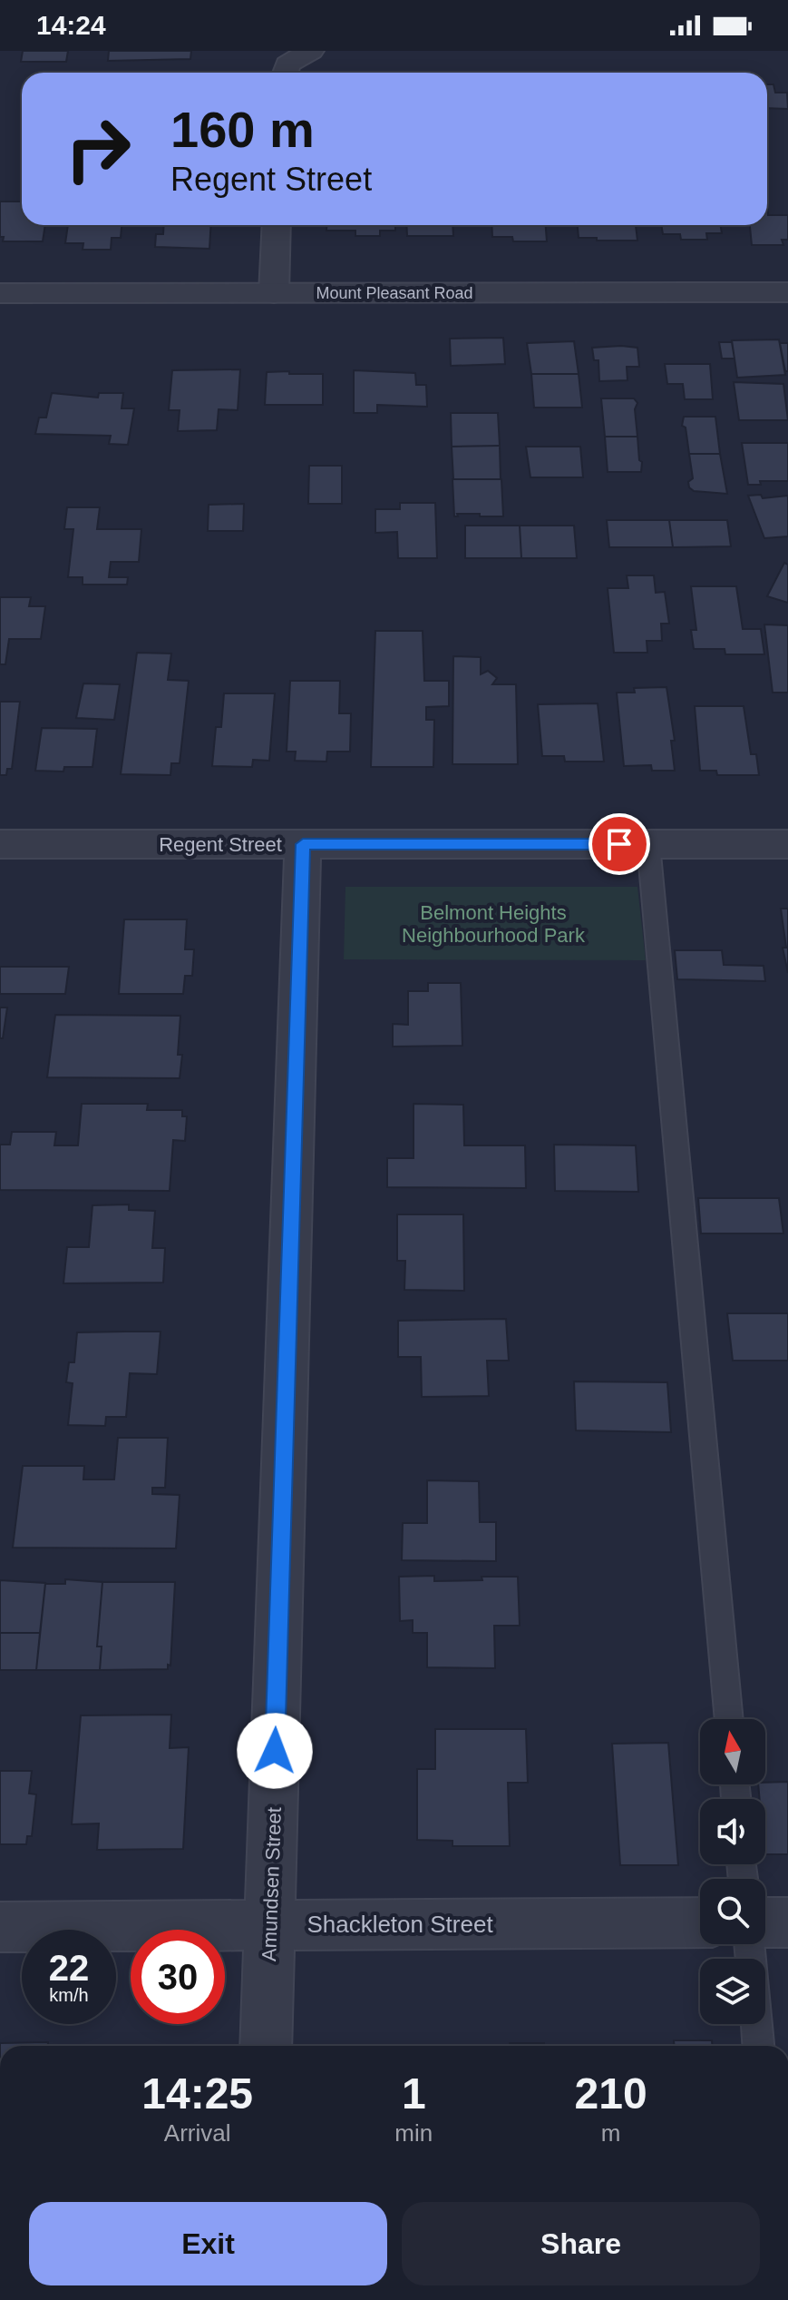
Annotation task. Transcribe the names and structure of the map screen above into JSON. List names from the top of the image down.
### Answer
{
  "streets": {
    "street": [
      "Mount Pleasant Road",
      "Regent Street",
      "Amundsen Street",
      "Shackleton Street"
    ]
  },
  "crossings": [
    ["Regent Street", "Amundsen Street"],
    ["Amundsen Street", "Shackleton Street"]
  ],
  "parks": ["Belmont Heights Neighbourhood Park"],
  "north": "top",
  "page": {
    "status": "14:24",
    "turn": ["160 m", "Regent Street"],
    "speed": "22 km/h",
    "limit": "30",
    "eta": [
      "14:25",
      "Arrival",
      "1",
      "min",
      "210",
      "m"
    ],
    "buttons": ["Exit", "Share"]
  }
}
